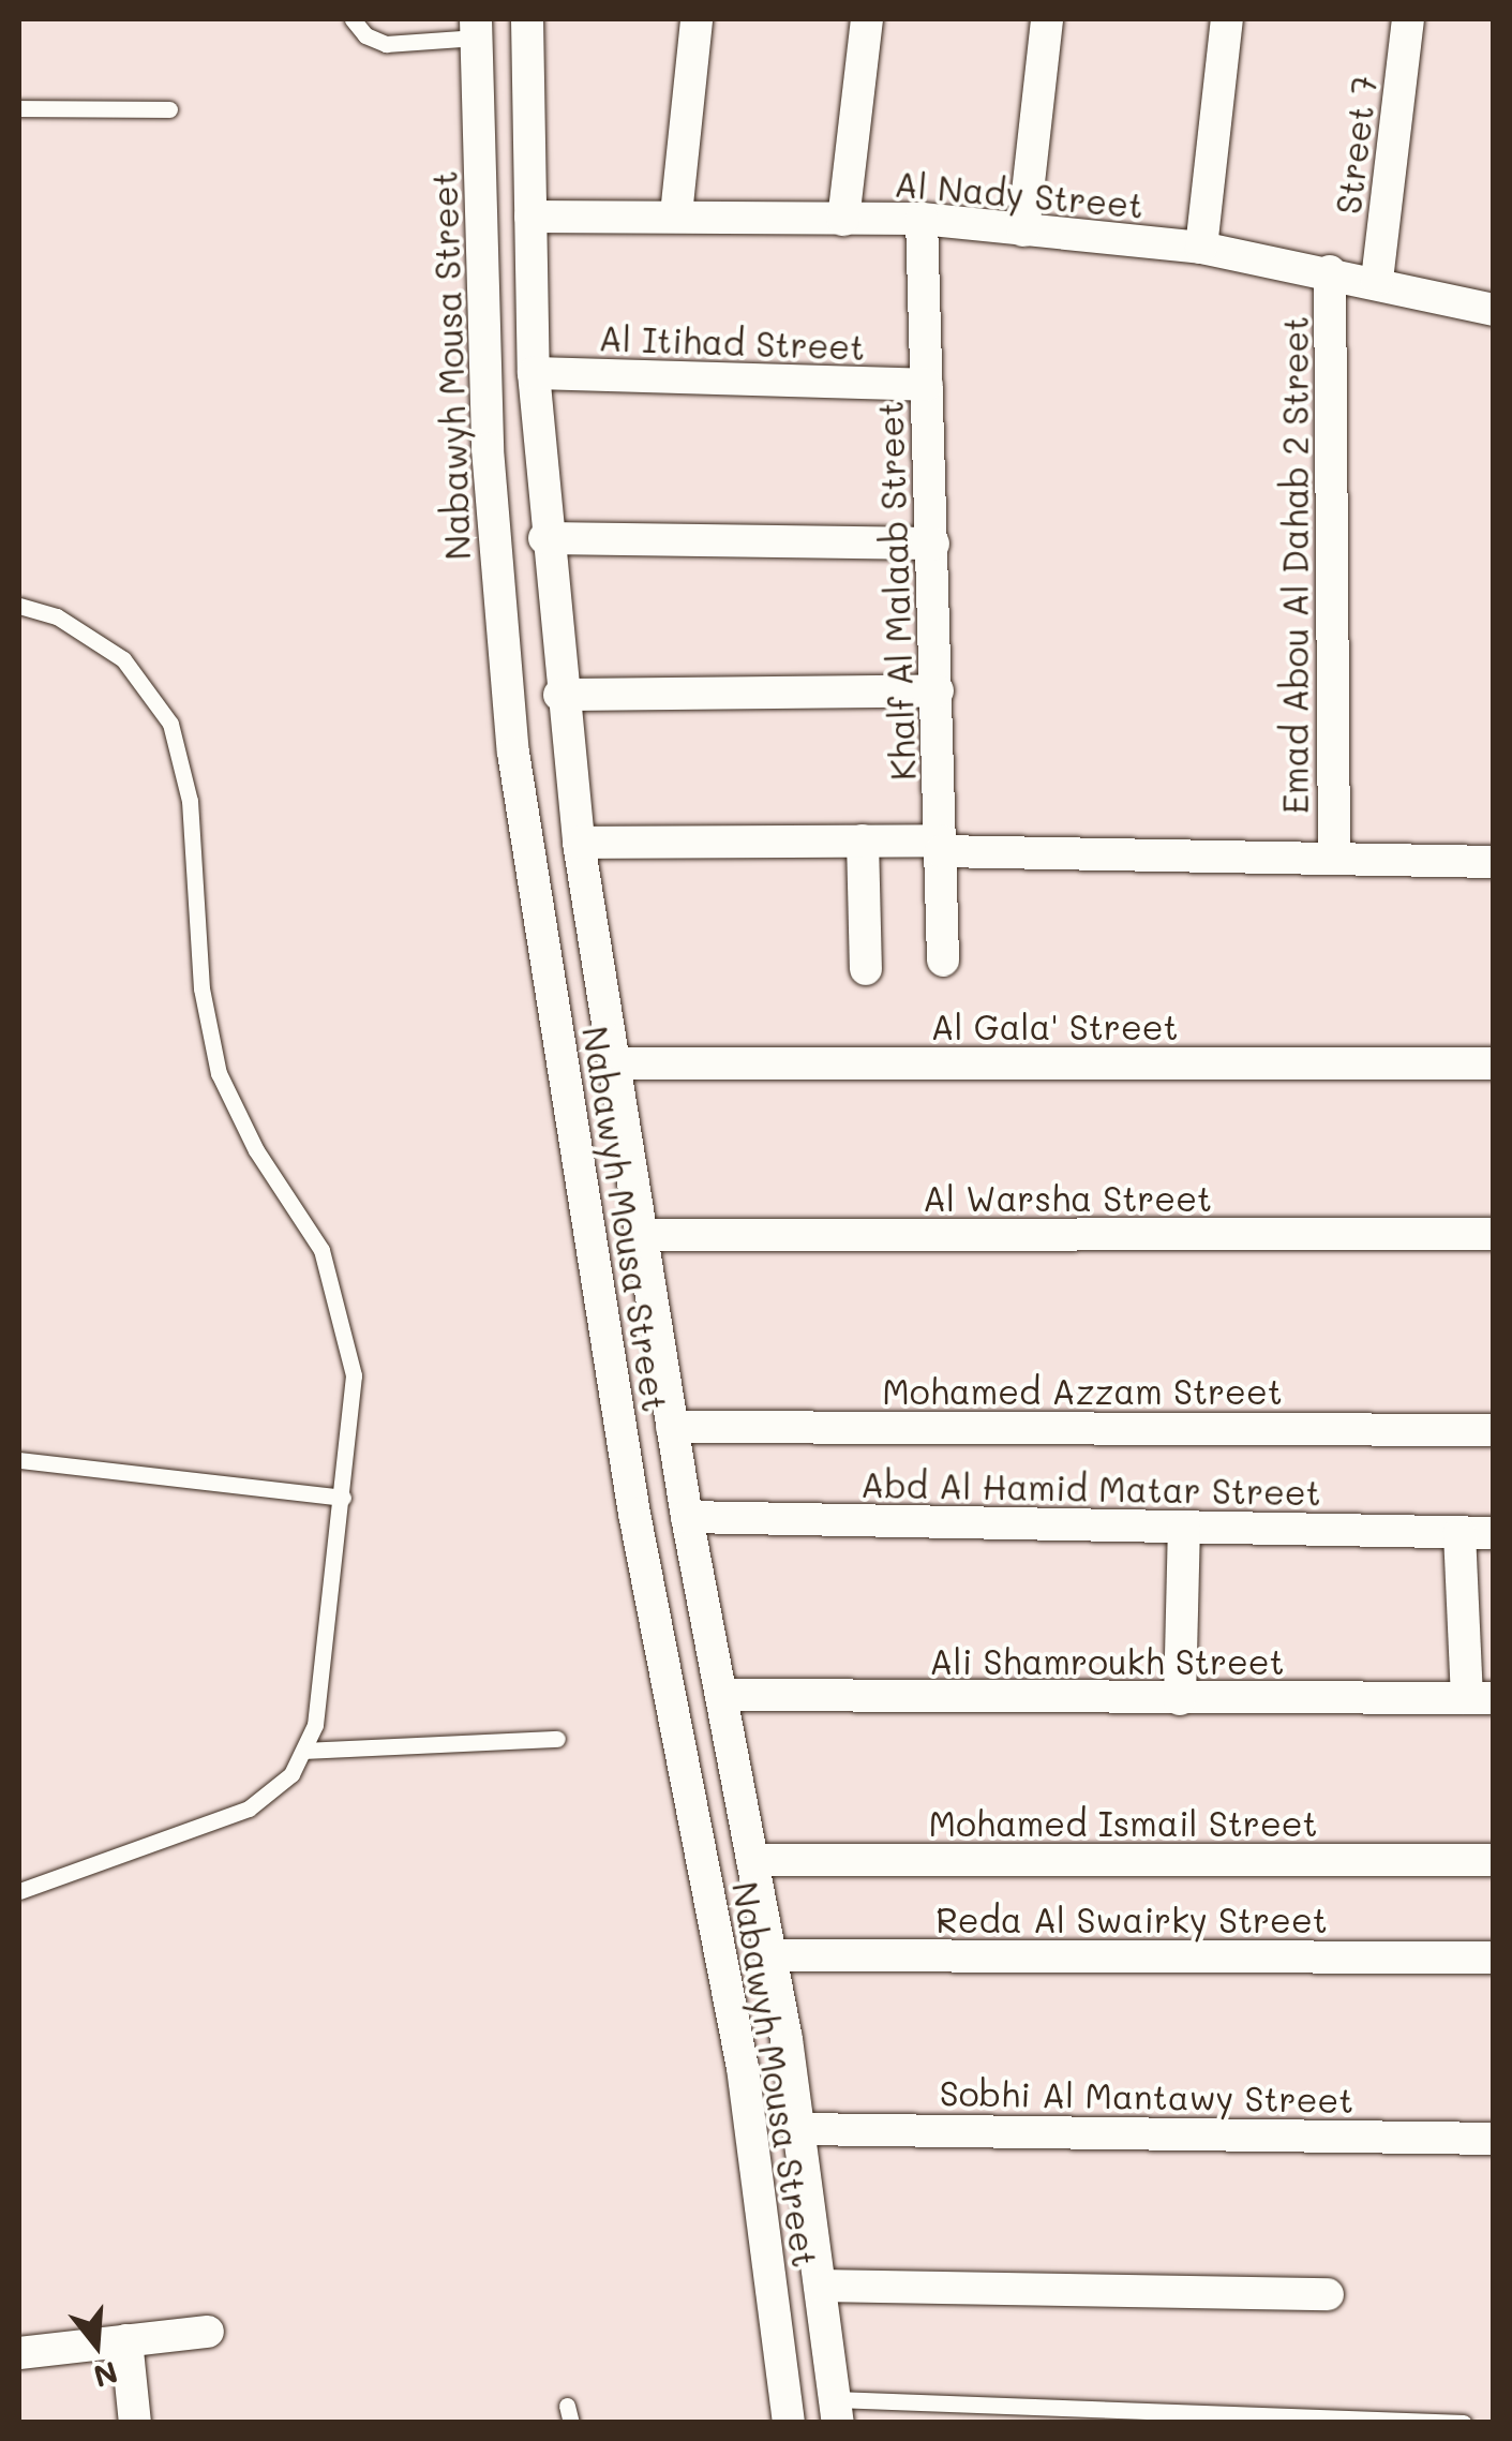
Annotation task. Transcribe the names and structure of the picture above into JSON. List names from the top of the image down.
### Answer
{
  "streets": {
    "street": [
      "Street 7",
      "Al Nady Street",
      "Al Itihad Street",
      "Nabawyh Mousa Street",
      "Emad Abou Al Dahab 2 Street",
      "Khalf Al Malaab Street",
      "Al Gala' Street",
      "Al Warsha Street",
      "Mohamed Azzam Street",
      "Abd Al Hamid Matar Street",
      "Ali Shamroukh Street",
      "Mohamed Ismail Street",
      "Reda Al Swairky Street",
      "Sobhi Al Mantawy Street"
    ]
  },
  "crossings": [
    ["Street 7", "Al Nady Street"],
    ["Al Nady Street", "Nabawyh Mousa Street"],
    ["Al Nady Street", "Emad Abou Al Dahab 2 Street"],
    ["Al Nady Street", "Khalf Al Malaab Street"],
    ["Al Itihad Street", "Nabawyh Mousa Street"],
    ["Al Itihad Street", "Khalf Al Malaab Street"],
    ["Nabawyh Mousa Street", "Al Gala' Street"],
    ["Nabawyh Mousa Street", "Al Warsha Street"],
    ["Nabawyh Mousa Street", "Mohamed Azzam Street"],
    ["Nabawyh Mousa Street", "Abd Al Hamid Matar Street"],
    ["Nabawyh Mousa Street", "Ali Shamroukh Street"],
    ["Nabawyh Mousa Street", "Mohamed Ismail Street"],
    ["Nabawyh Mousa Street", "Reda Al Swairky Street"],
    ["Nabawyh Mousa Street", "Sobhi Al Mantawy Street"]
  ],
  "north": "bottom"
}
